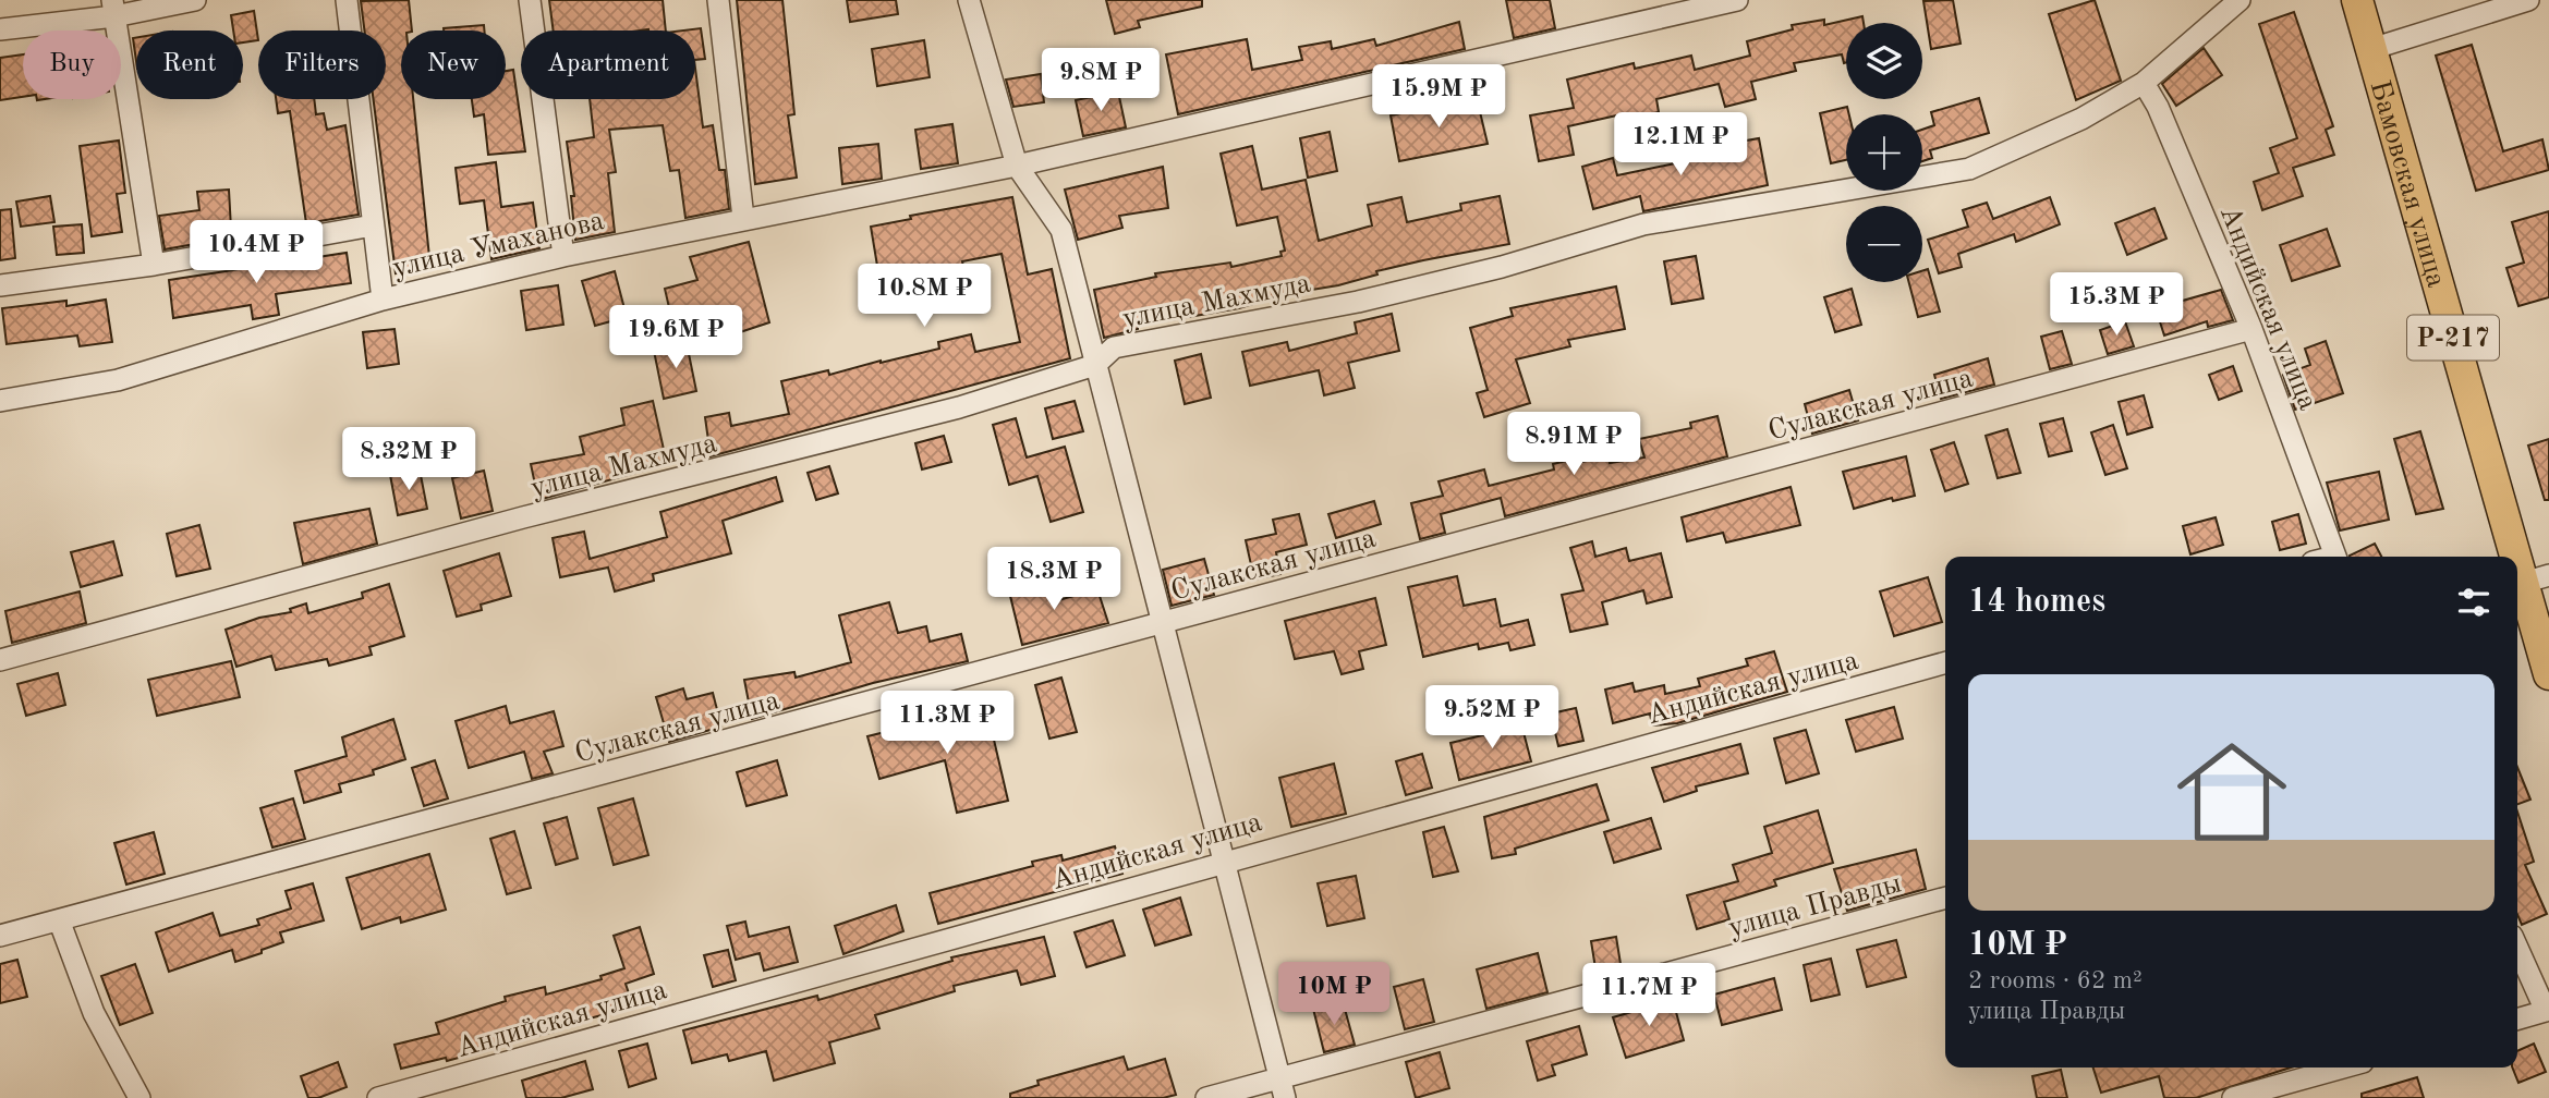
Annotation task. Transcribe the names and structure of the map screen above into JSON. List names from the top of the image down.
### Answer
{
  "streets": {
    "highway": ["Бамовская улица", "Р-217"],
    "street": [
      "улица Умаханова",
      "улица Махмуда",
      "Андийская улица",
      "Сулакская улица",
      "улица Правды"
    ]
  },
  "crossings": [
    ["улица Махмуда", "Андийская улица"],
    ["Андийская улица", "Сулакская улица"]
  ],
  "page": {
    "map_buttons": ["+", "−"],
    "chip": [
      "Buy",
      "Rent",
      "Filters",
      "New",
      "Apartment"
    ],
    "price": [
      "9.8M ₽",
      "15.9M ₽",
      "12.1M ₽",
      "10.4M ₽",
      "10.8M ₽",
      "15.3M ₽",
      "19.6M ₽",
      "8.91M ₽",
      "8.32M ₽",
      "18.3M ₽",
      "9.52M ₽",
      "11.3M ₽",
      "10M ₽",
      "11.7M ₽"
    ],
    "heading": "14 homes",
    "list": [
      {
        "name": "10M ₽",
        "note": "2 rooms · 62 m² · улица Правды"
      }
    ]
  }
}
